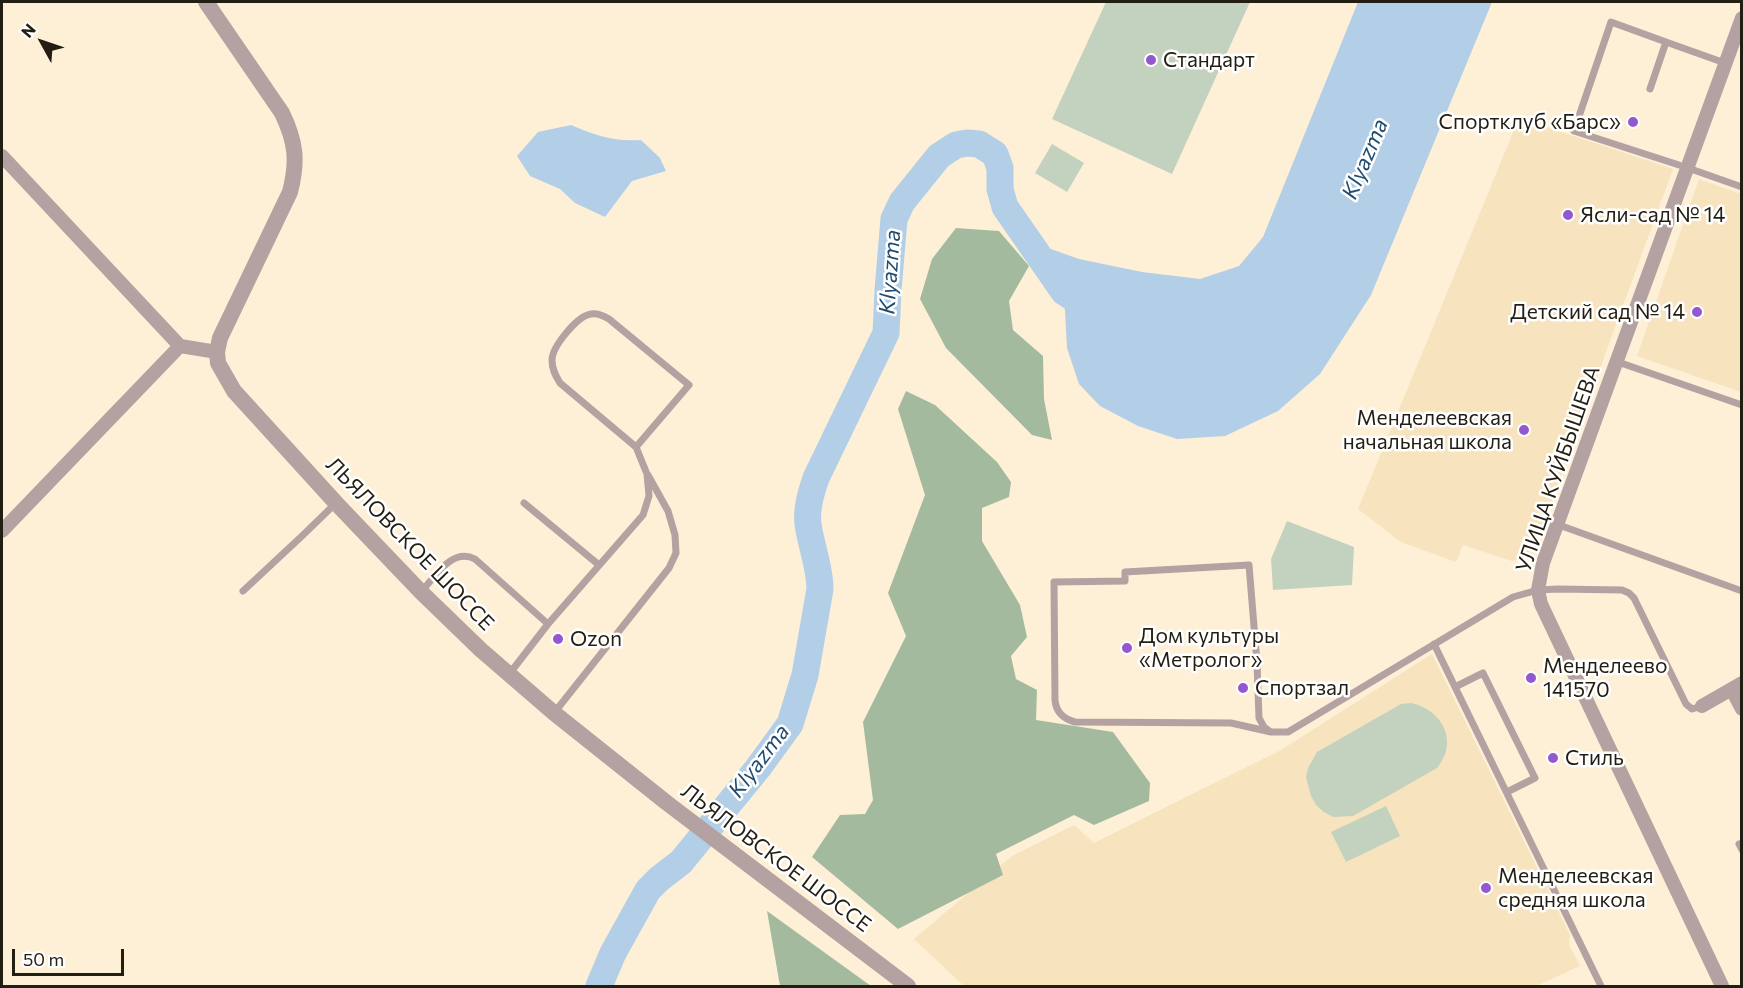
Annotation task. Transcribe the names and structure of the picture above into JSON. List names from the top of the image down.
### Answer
{
  "streets": {
    "street": ["УЛИЦА КУЙБЫШЕВА", "ЛЬЯЛОВСКОЕ ШОССЕ"]
  },
  "water": ["Klyazma"],
  "places": [
    "Стандарт",
    "Спортклуб «Барс»",
    "Ясли-сад № 14",
    "Детский сад № 14",
    "Менделеевская начальная школа",
    "Ozon",
    "Дом культуры «Метролог»",
    "Менделеево 141570",
    "Спортзал",
    "Стиль",
    "Менделеевская средняя школа"
  ],
  "scale_bar": "50 m",
  "north": "top left"
}
